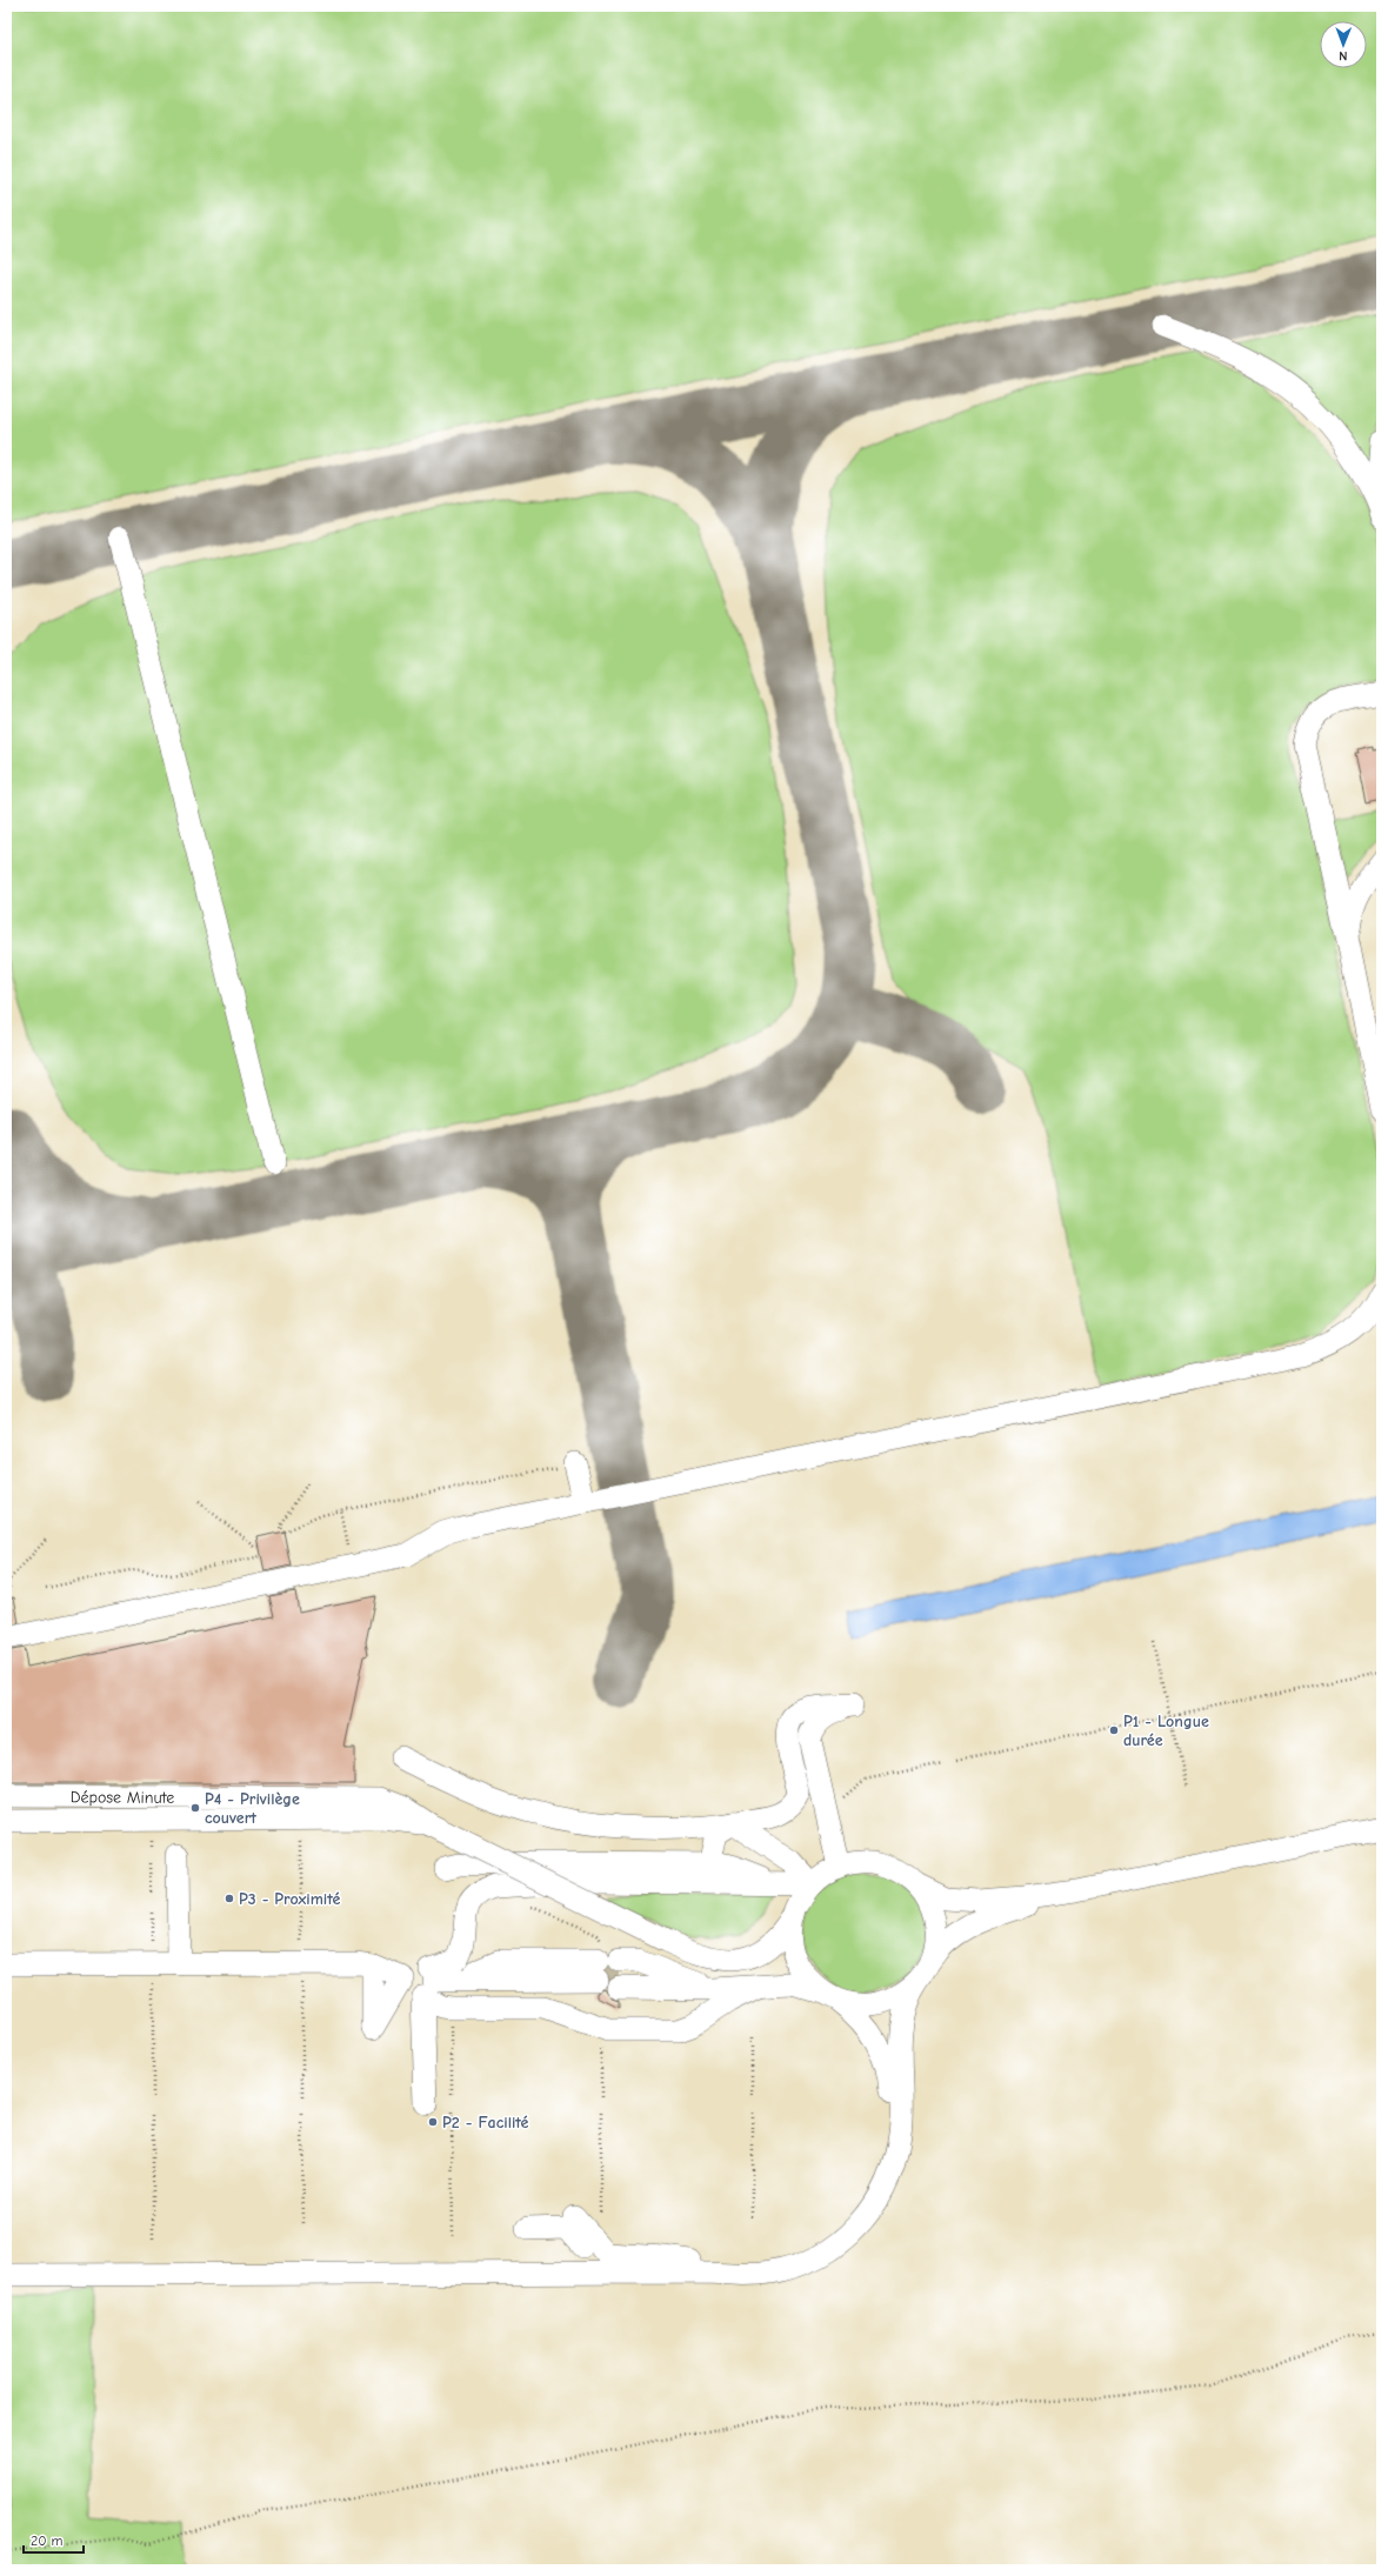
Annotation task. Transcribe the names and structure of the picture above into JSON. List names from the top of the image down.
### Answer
{
  "streets": {
    "street": ["Dépose Minute"]
  },
  "places": [
    "P1 - Longue durée",
    "P4 - Privilège couvert",
    "P3 - Proximité",
    "P2 - Facilité"
  ],
  "scale_bar": "20 m",
  "north": "bottom"
}
